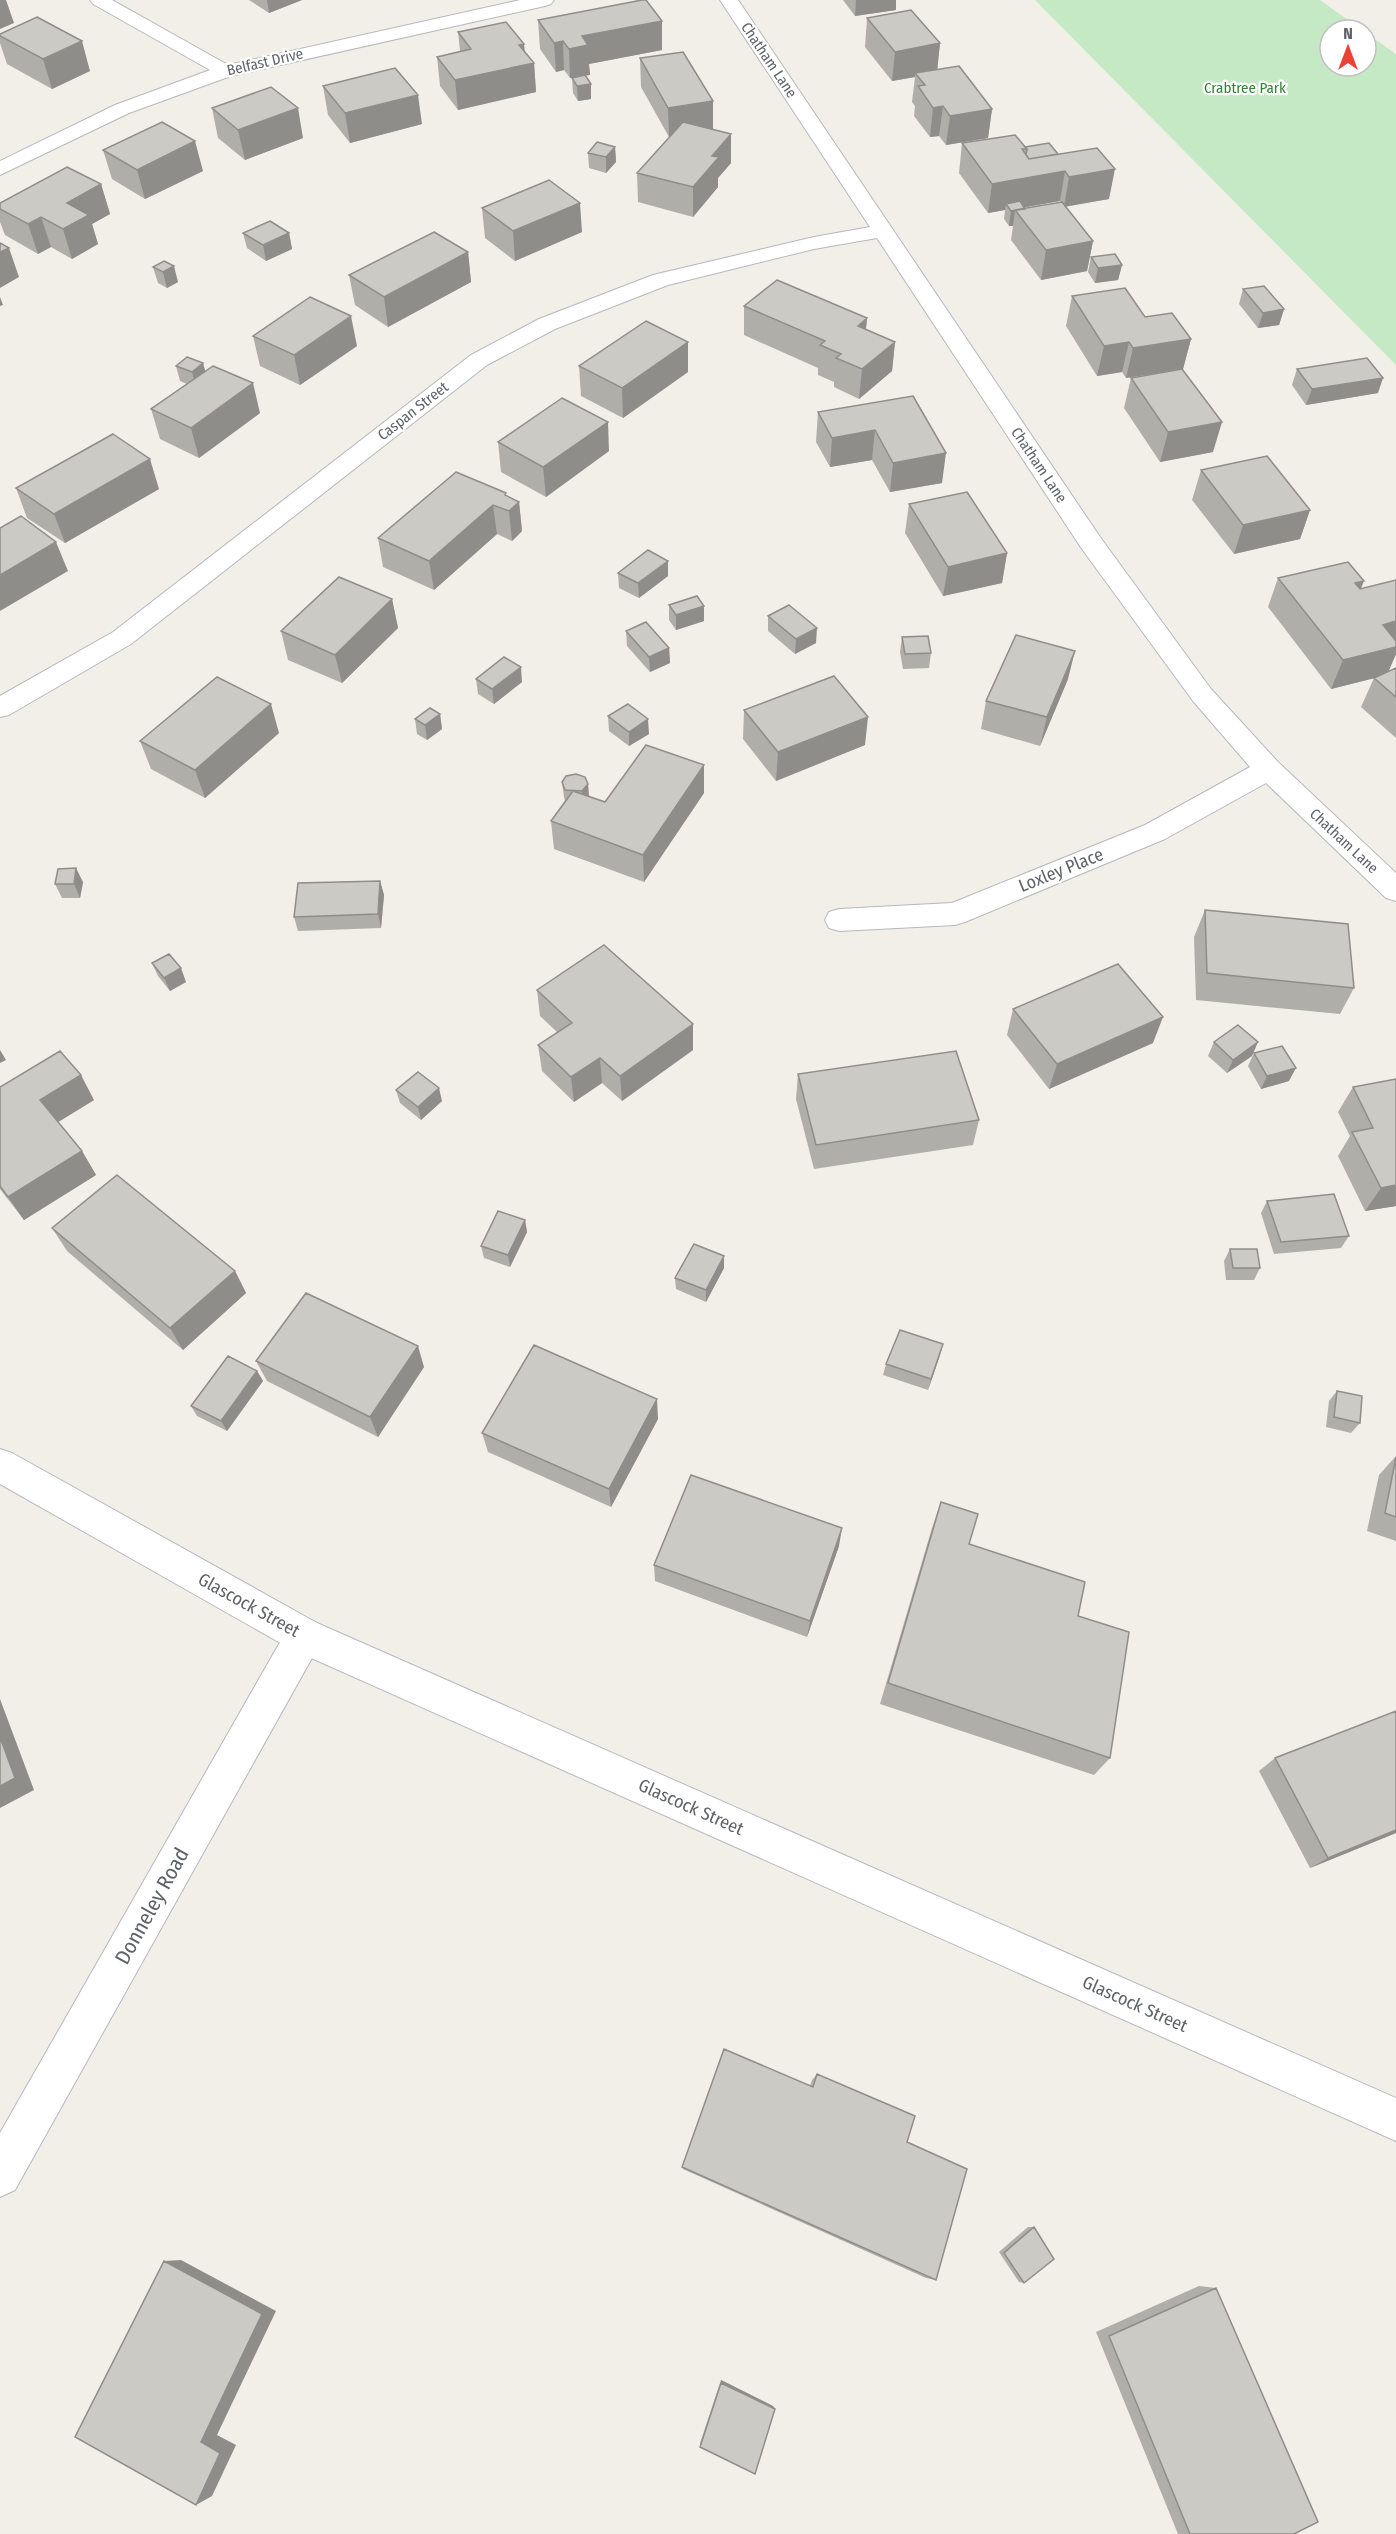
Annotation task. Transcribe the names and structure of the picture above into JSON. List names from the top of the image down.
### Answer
{
  "streets": {
    "street": [
      "Chatham Lane",
      "Belfast Drive",
      "Caspan Street",
      "Loxley Place",
      "Glascock Street",
      "Donneley Road"
    ]
  },
  "crossings": [
    ["Chatham Lane", "Caspan Street"],
    ["Chatham Lane", "Loxley Place"],
    ["Glascock Street", "Donneley Road"]
  ],
  "parks": ["Crabtree Park"],
  "north": "top"
}
